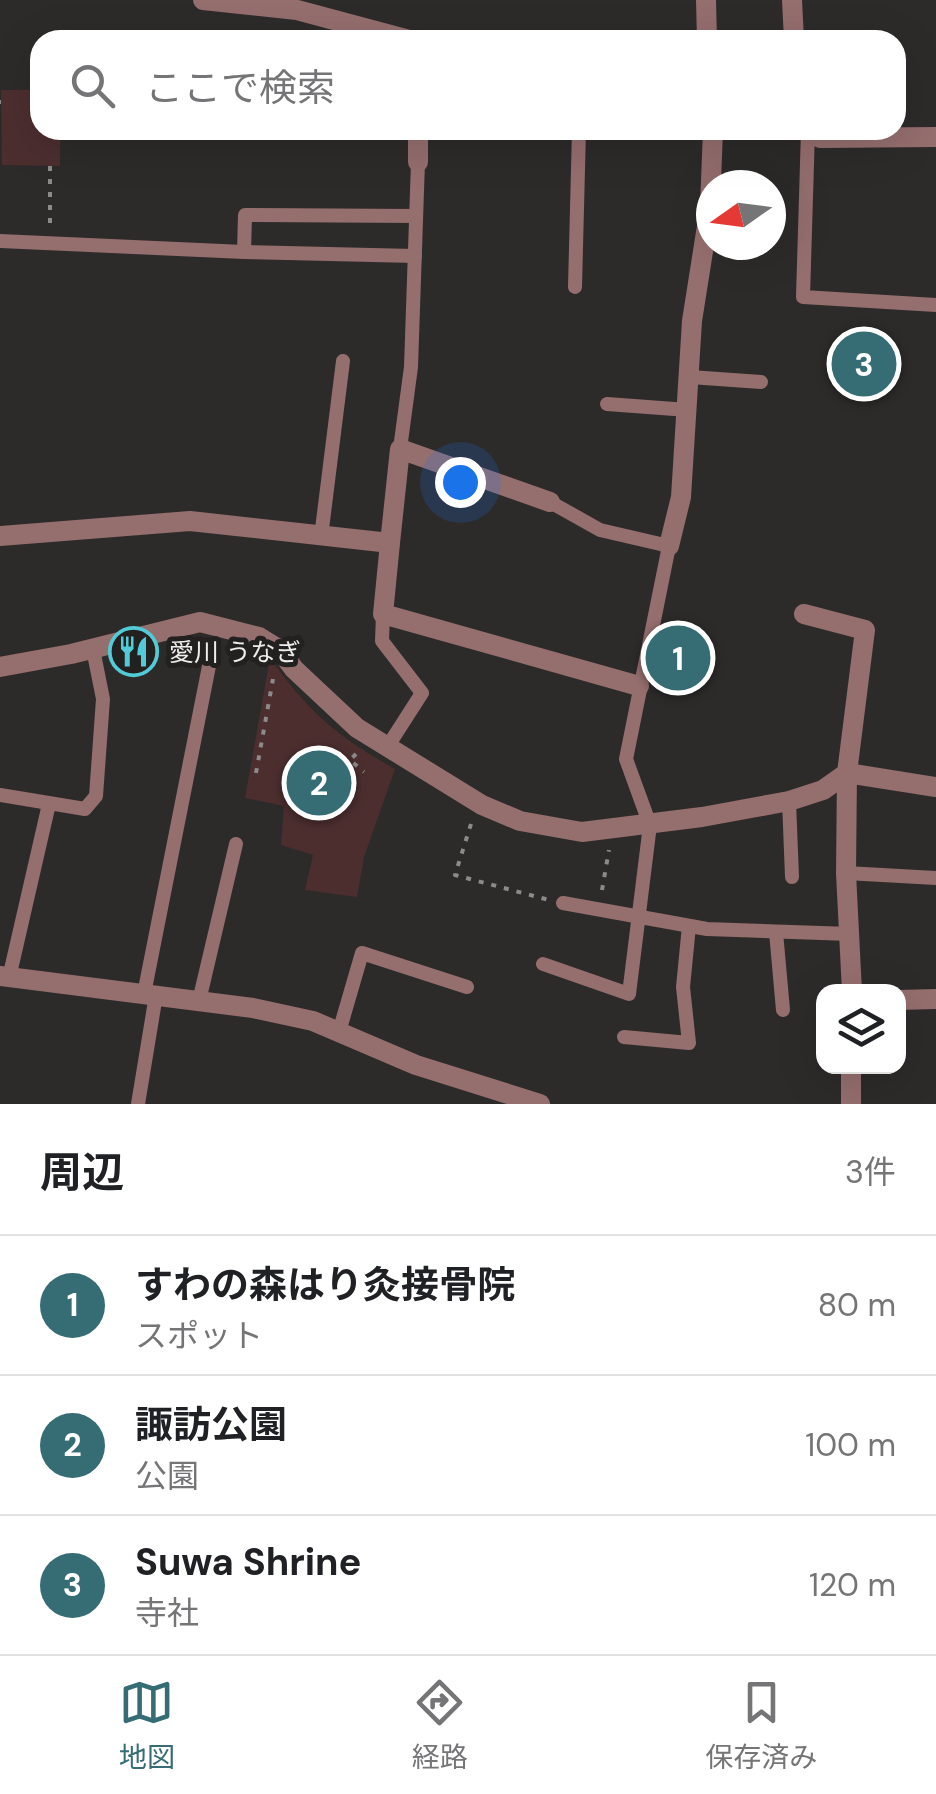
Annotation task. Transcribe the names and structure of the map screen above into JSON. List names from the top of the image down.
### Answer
{
  "places": {
    "restaurant": ["愛川 うなぎ"]
  },
  "north": "left",
  "page": {
    "search": "ここで検索",
    "pins": ["3", "1", "2"],
    "heading": ["周辺", "3件"],
    "list": [
      {
        "mark": "1",
        "name": "すわの森はり灸接骨院",
        "note": "スポット",
        "value": "80 m"
      },
      {
        "mark": "2",
        "name": "諏訪公園",
        "note": "公園",
        "value": "100 m"
      },
      {
        "mark": "3",
        "name": "Suwa Shrine",
        "note": "寺社",
        "value": "120 m"
      }
    ],
    "nav": ["地図", "経路", "保存済み"]
  }
}
